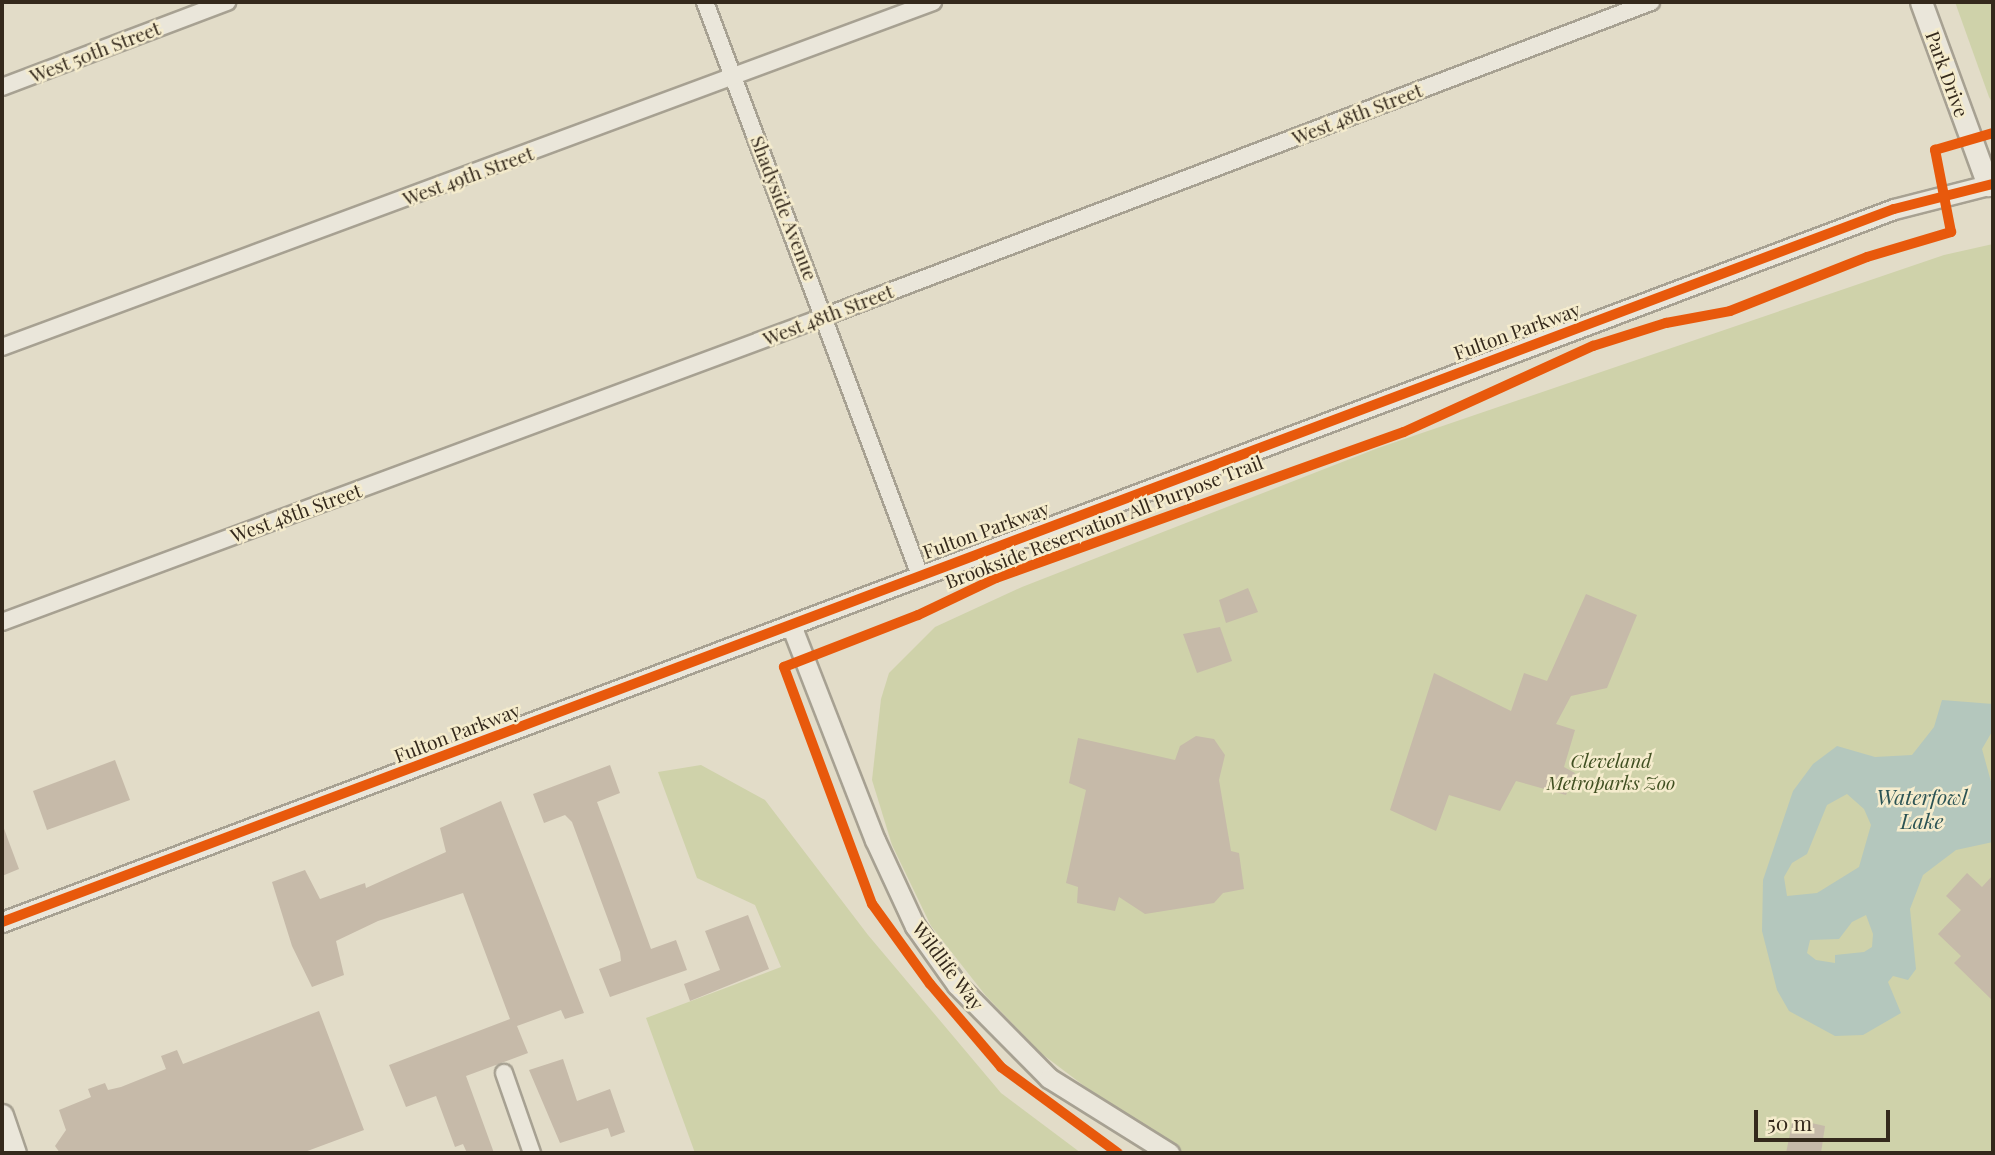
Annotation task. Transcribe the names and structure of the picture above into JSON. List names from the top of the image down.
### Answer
{
  "streets": {
    "main road": ["Park Drive"],
    "street": [
      "West 50th Street",
      "West 48th Street",
      "West 49th Street",
      "Shadyside Avenue",
      "Fulton Parkway",
      "Wildlife Way"
    ],
    "cycle path": ["Brookside Reservation All Purpose Trail"]
  },
  "crossings": [
    ["Park Drive", "Fulton Parkway"],
    ["West 48th Street", "Shadyside Avenue"],
    ["West 49th Street", "Shadyside Avenue"],
    ["Shadyside Avenue", "Fulton Parkway"],
    ["Fulton Parkway", "Wildlife Way"]
  ],
  "water": ["Waterfowl Lake"],
  "parks": ["Cleveland Metroparks Zoo"],
  "scale_bar": "50 m"
}
